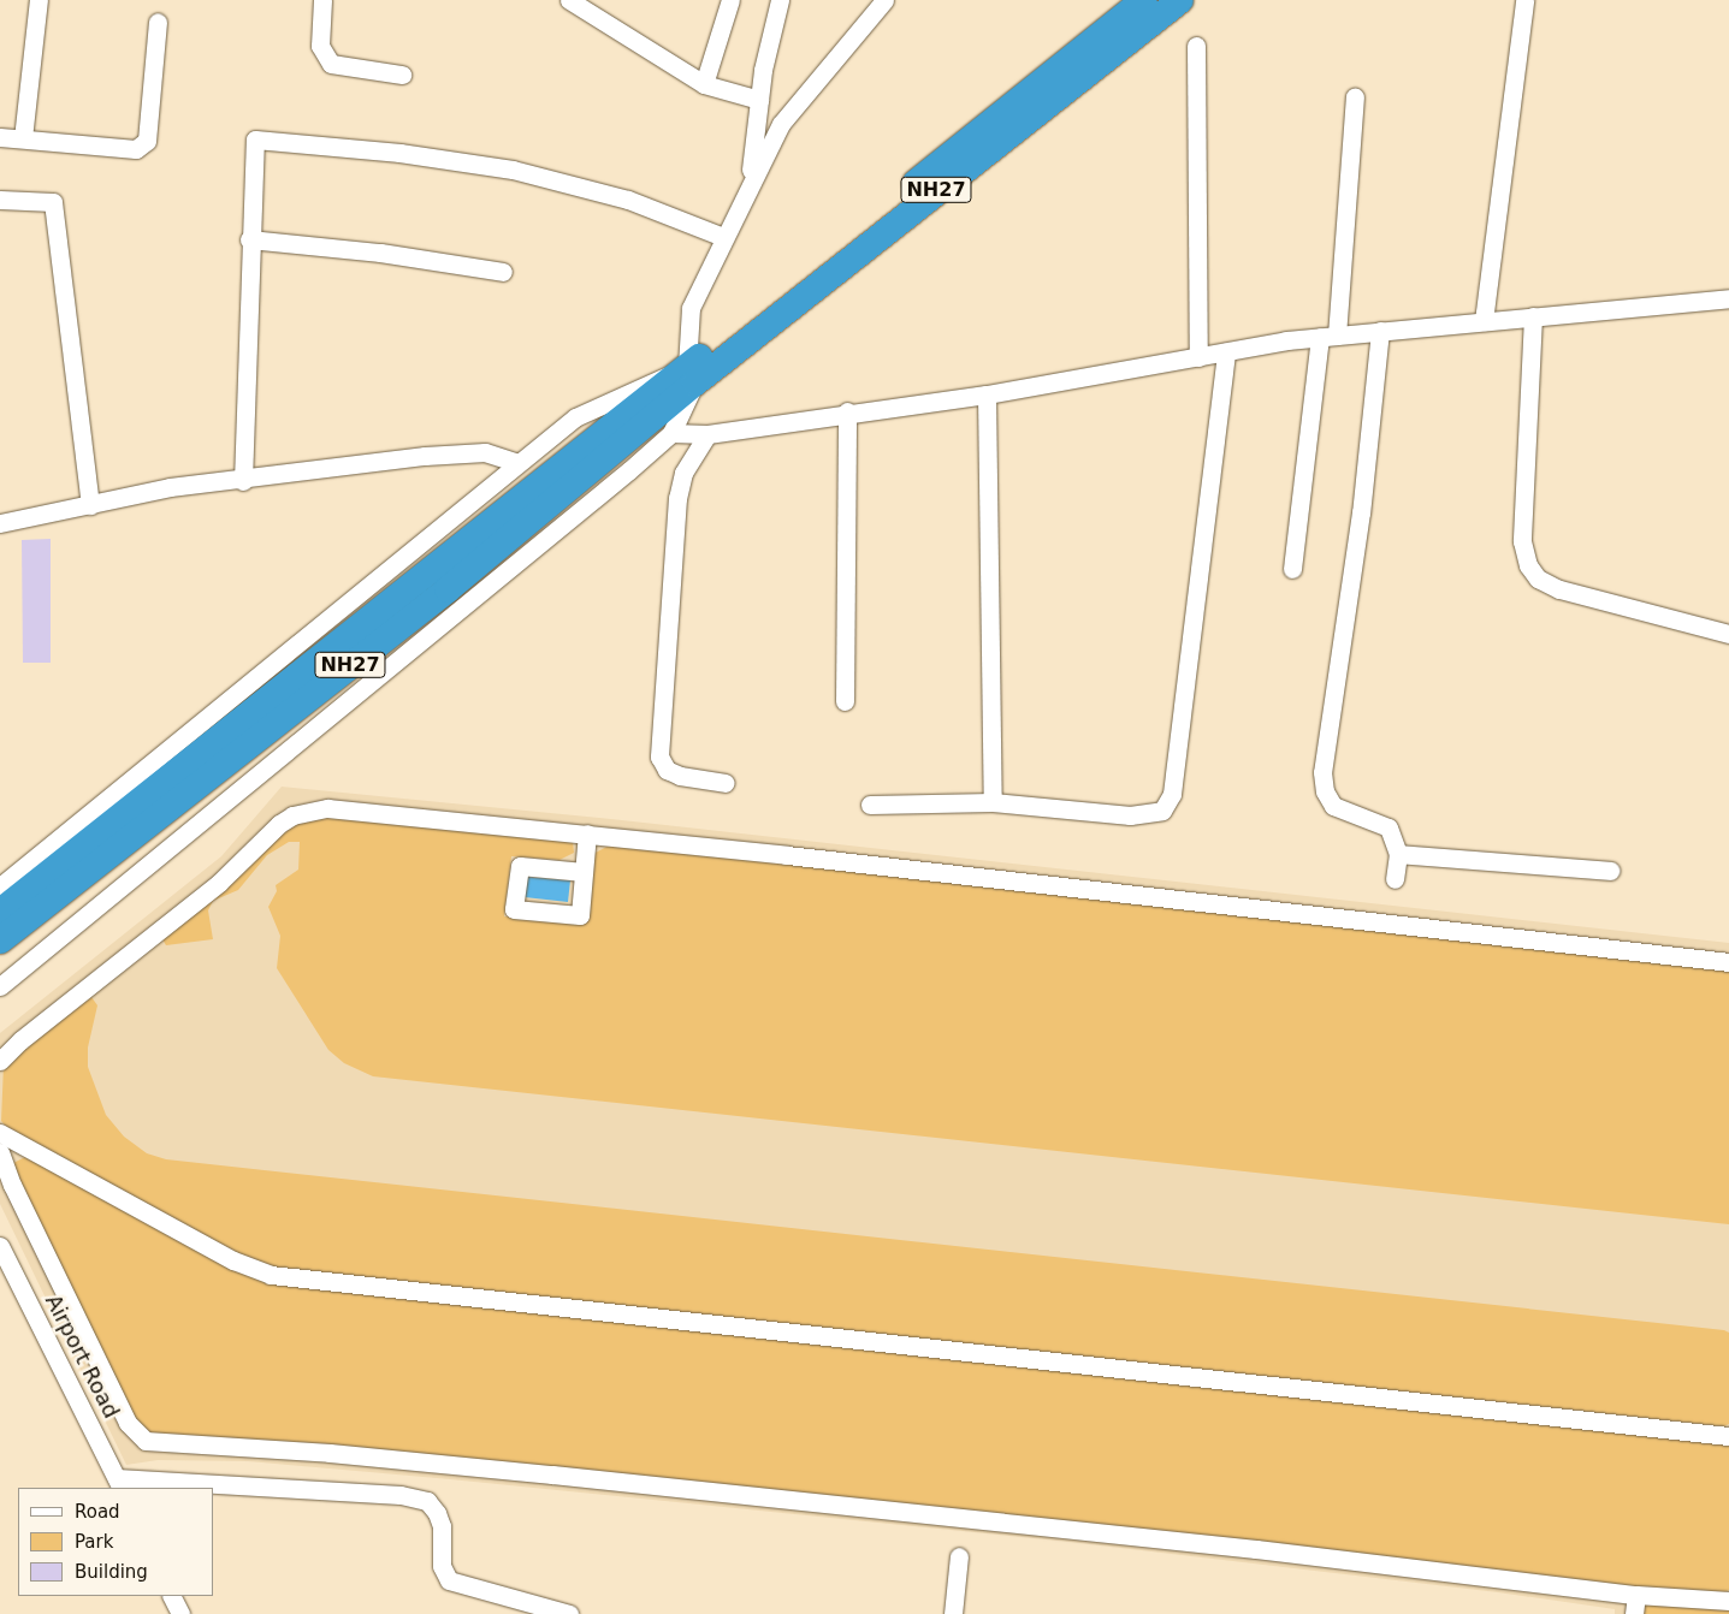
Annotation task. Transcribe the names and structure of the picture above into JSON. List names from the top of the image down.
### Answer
{
  "streets": {
    "highway": ["NH27"],
    "street": ["Airport Road"]
  },
  "legend": ["Road", "Park", "Building"]
}
